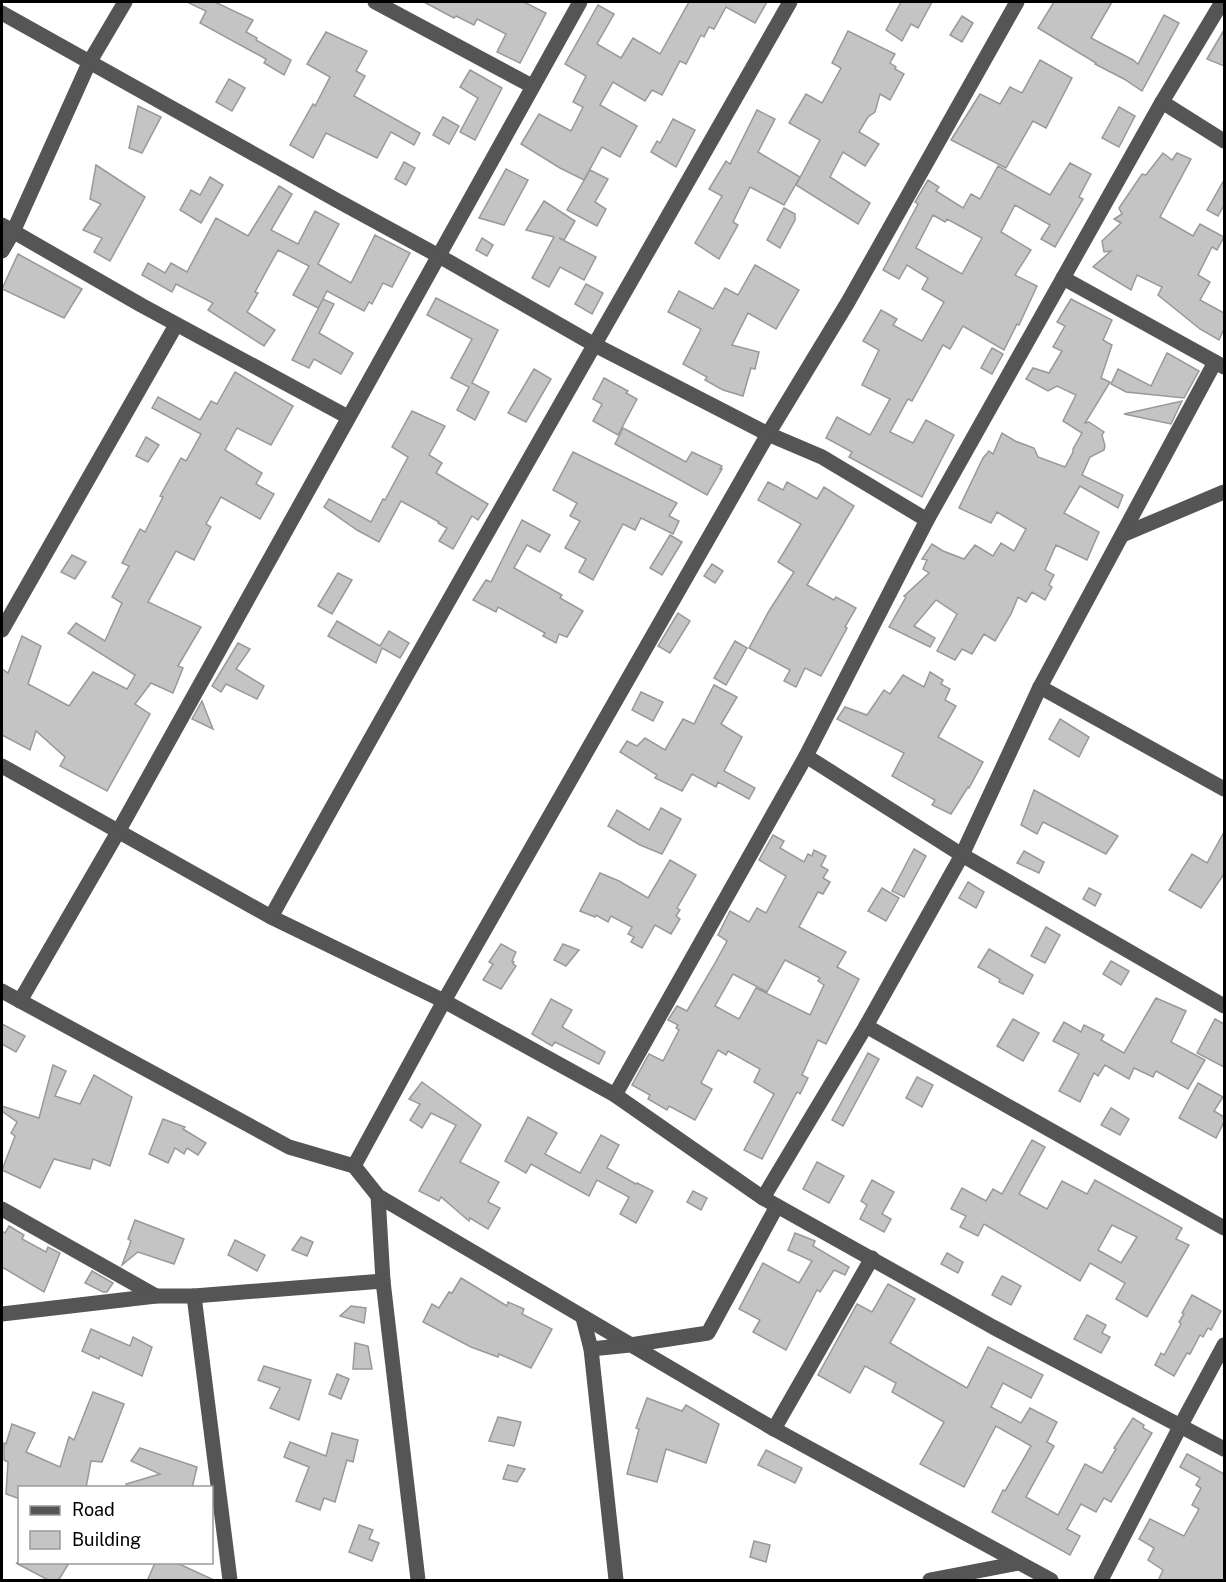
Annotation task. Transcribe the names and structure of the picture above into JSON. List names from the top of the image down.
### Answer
{
  "legend": ["Road", "Building"]
}
